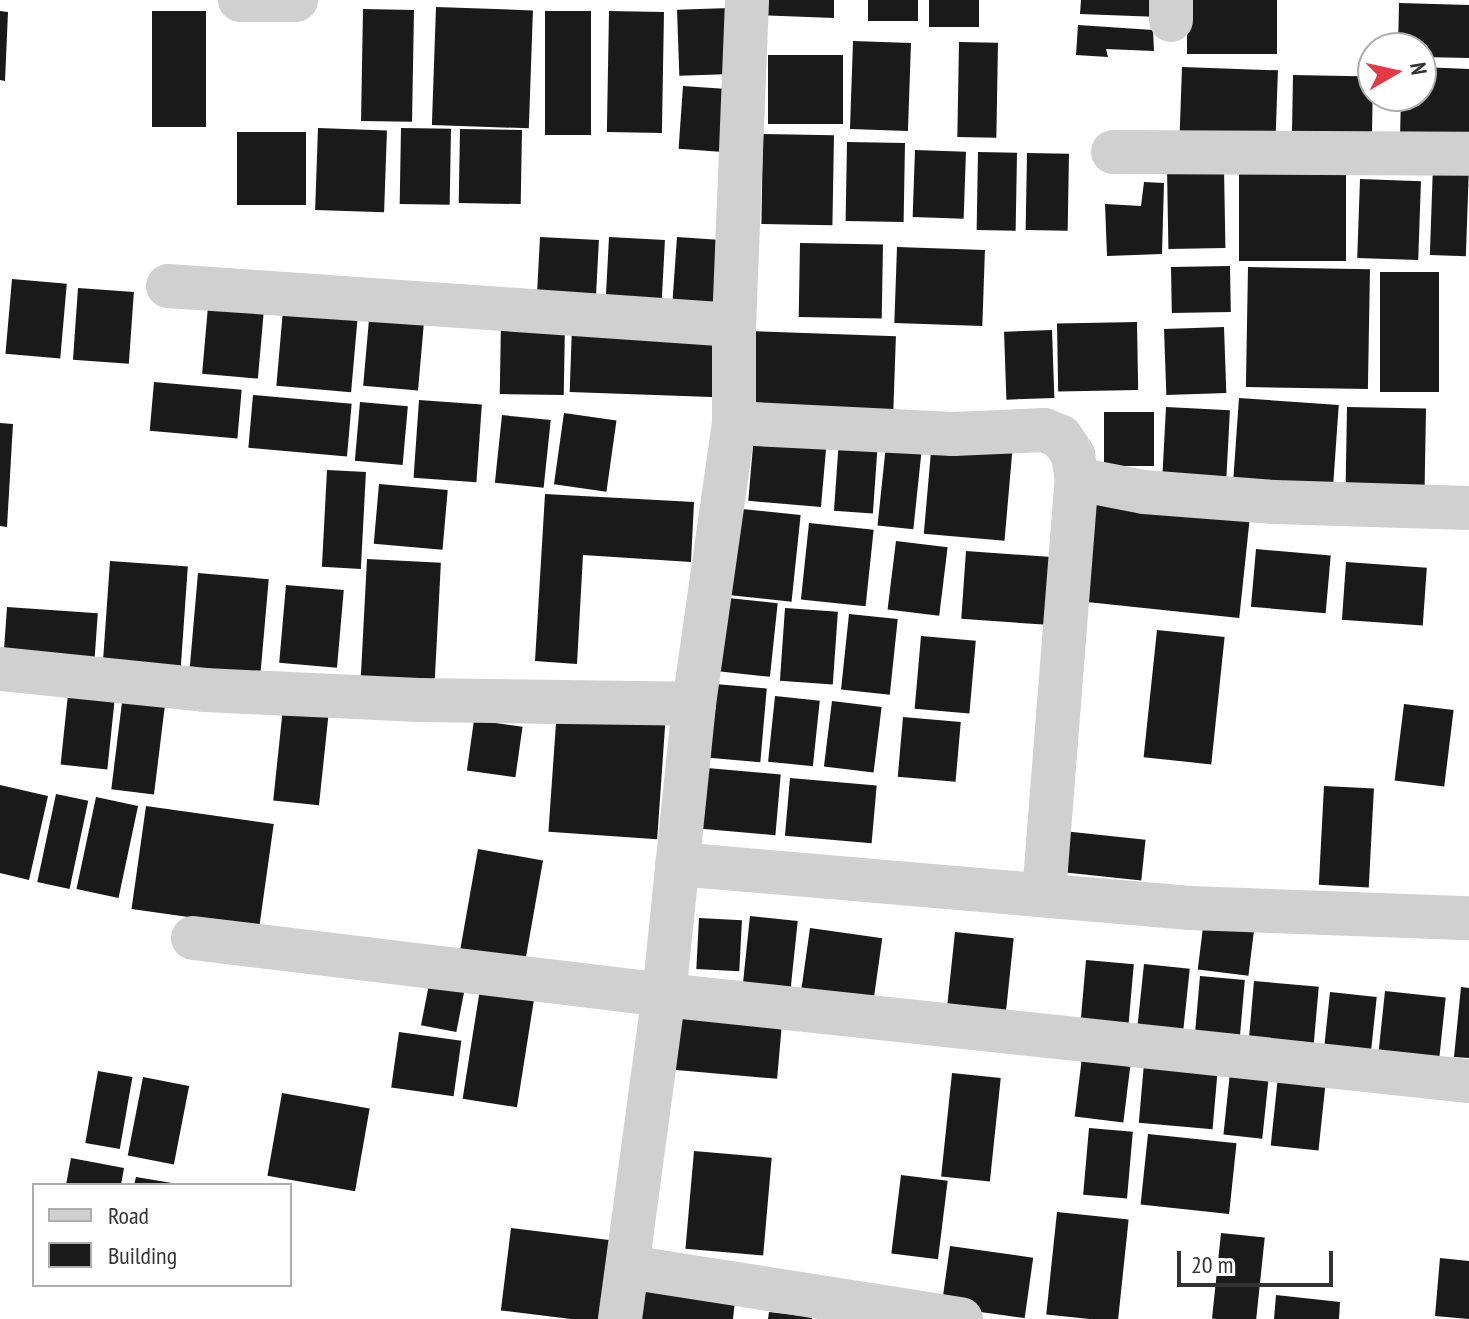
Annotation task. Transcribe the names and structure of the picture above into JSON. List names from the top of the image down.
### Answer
{
  "legend": ["Road", "Building"],
  "scale_bar": "20 m",
  "north": "right"
}
